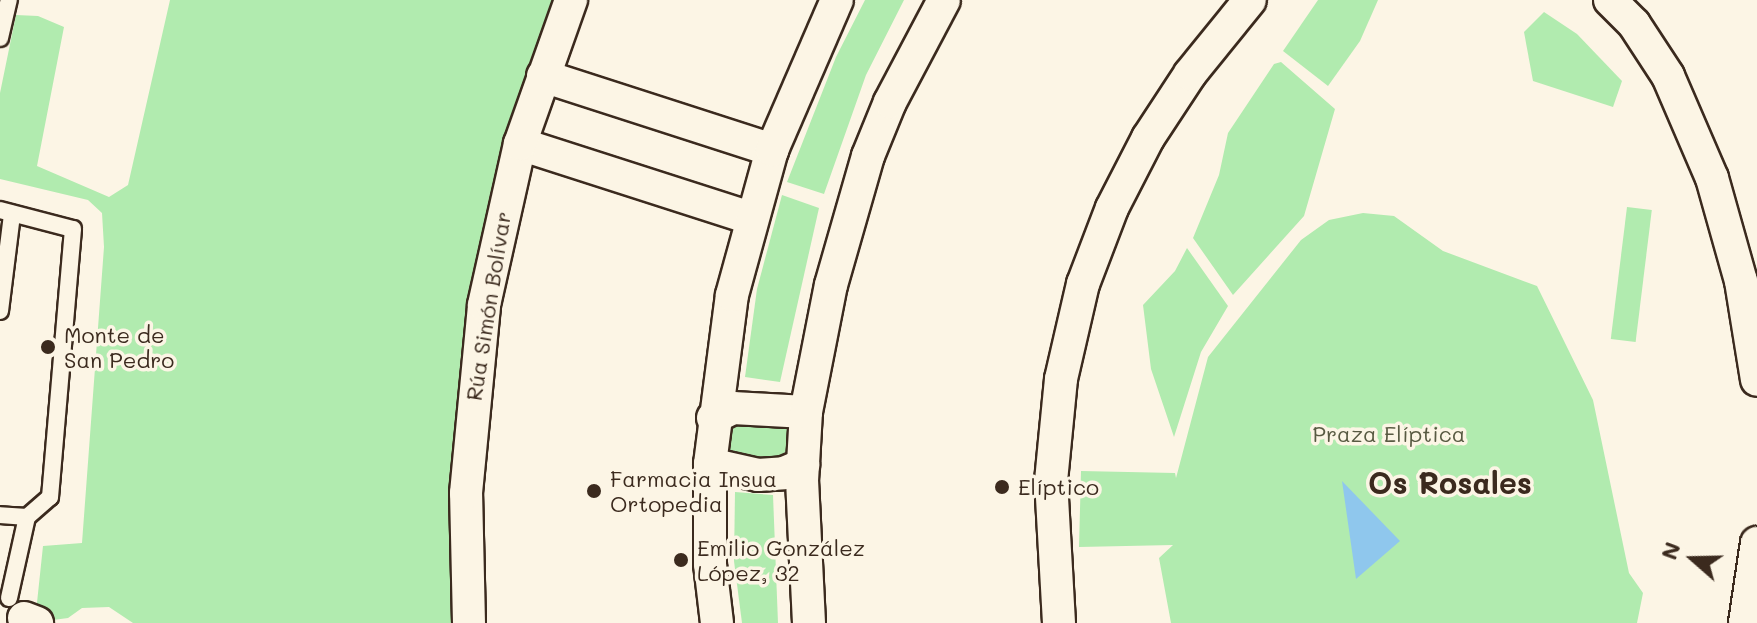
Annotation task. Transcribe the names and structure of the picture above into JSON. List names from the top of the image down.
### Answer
{
  "streets": {
    "street": ["Rúa Simón Bolívar"]
  },
  "districts": ["Os Rosales"],
  "parks": ["Praza Elíptica"],
  "places": [
    "Monte de San Pedro",
    "Elíptico",
    "Farmacia Insua Ortopedia",
    "Emilio González López, 32"
  ],
  "north": "left"
}
